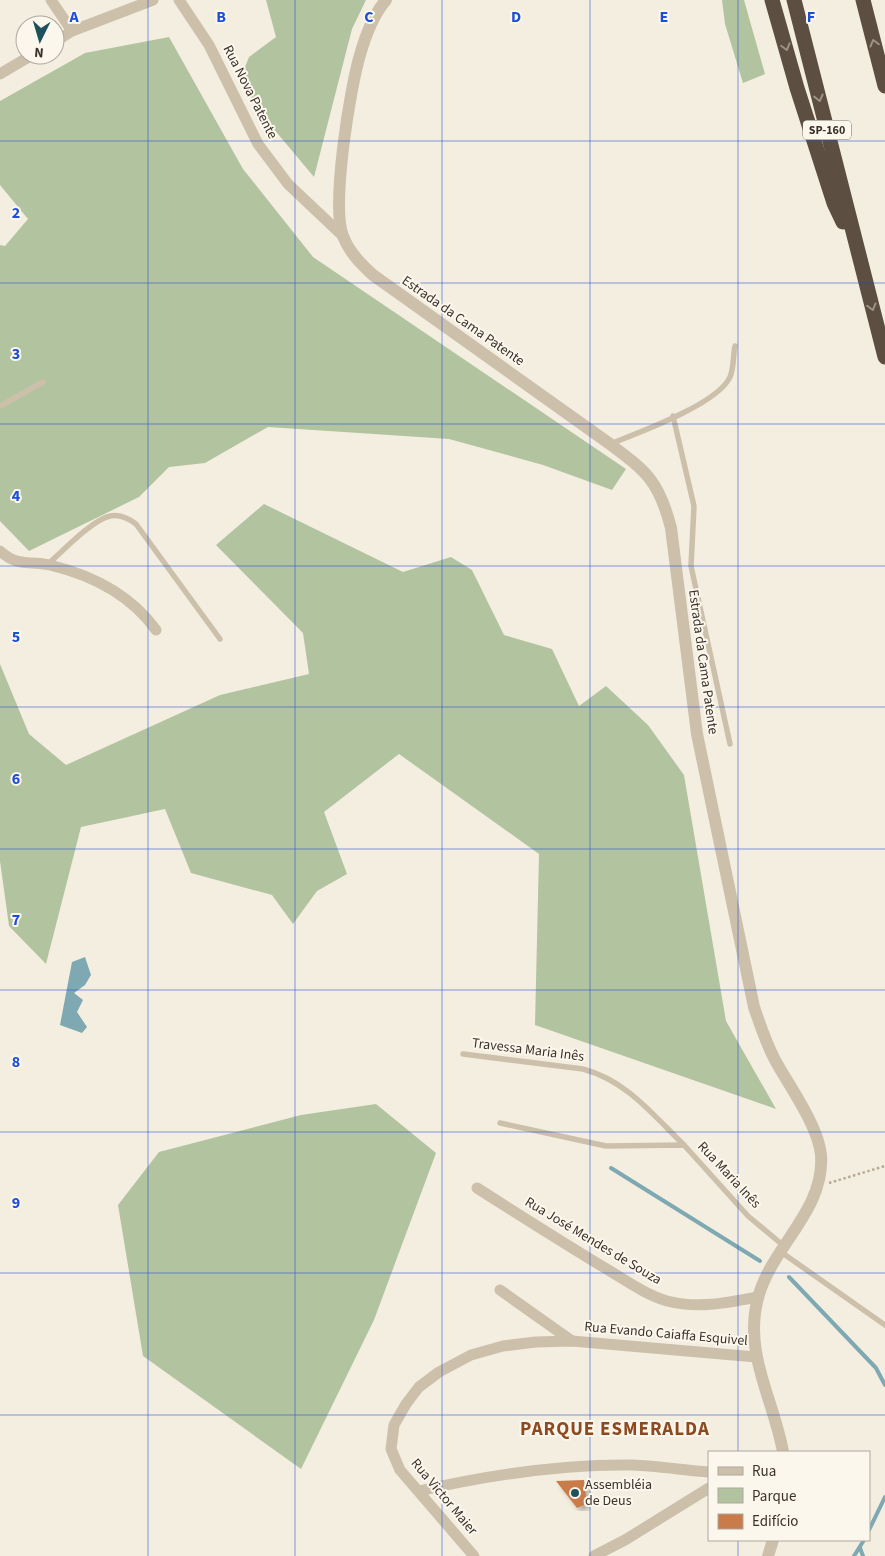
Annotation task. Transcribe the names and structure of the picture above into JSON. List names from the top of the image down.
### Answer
{
  "streets": {
    "highway": ["SP-160"],
    "street": [
      "Rua Nova Patente",
      "Estrada da Cama Patente",
      "Rua José Mendes de Souza",
      "Rua Evando Caiaffa Esquivel",
      "Rua Victor Maier"
    ],
    "lane": ["Travessa Maria Inês", "Rua Maria Inês"]
  },
  "crossings": [
    ["Rua Nova Patente", "Estrada da Cama Patente"],
    ["Estrada da Cama Patente", "Rua Maria Inês"],
    ["Estrada da Cama Patente", "Rua José Mendes de Souza"],
    ["Estrada da Cama Patente", "Rua Evando Caiaffa Esquivel"],
    ["Travessa Maria Inês", "Rua Maria Inês"],
    ["Rua Evando Caiaffa Esquivel", "Rua Victor Maier"]
  ],
  "districts": ["PARQUE ESMERALDA"],
  "places": ["Assembléia de Deus"],
  "legend": ["Rua", "Parque", "Edifício"],
  "north": "bottom",
  "grid": {
    "columns": [
      "A",
      "B",
      "C",
      "D",
      "E",
      "F"
    ],
    "rows": [
      "2",
      "3",
      "4",
      "5",
      "6",
      "7",
      "8",
      "9"
    ]
  }
}
